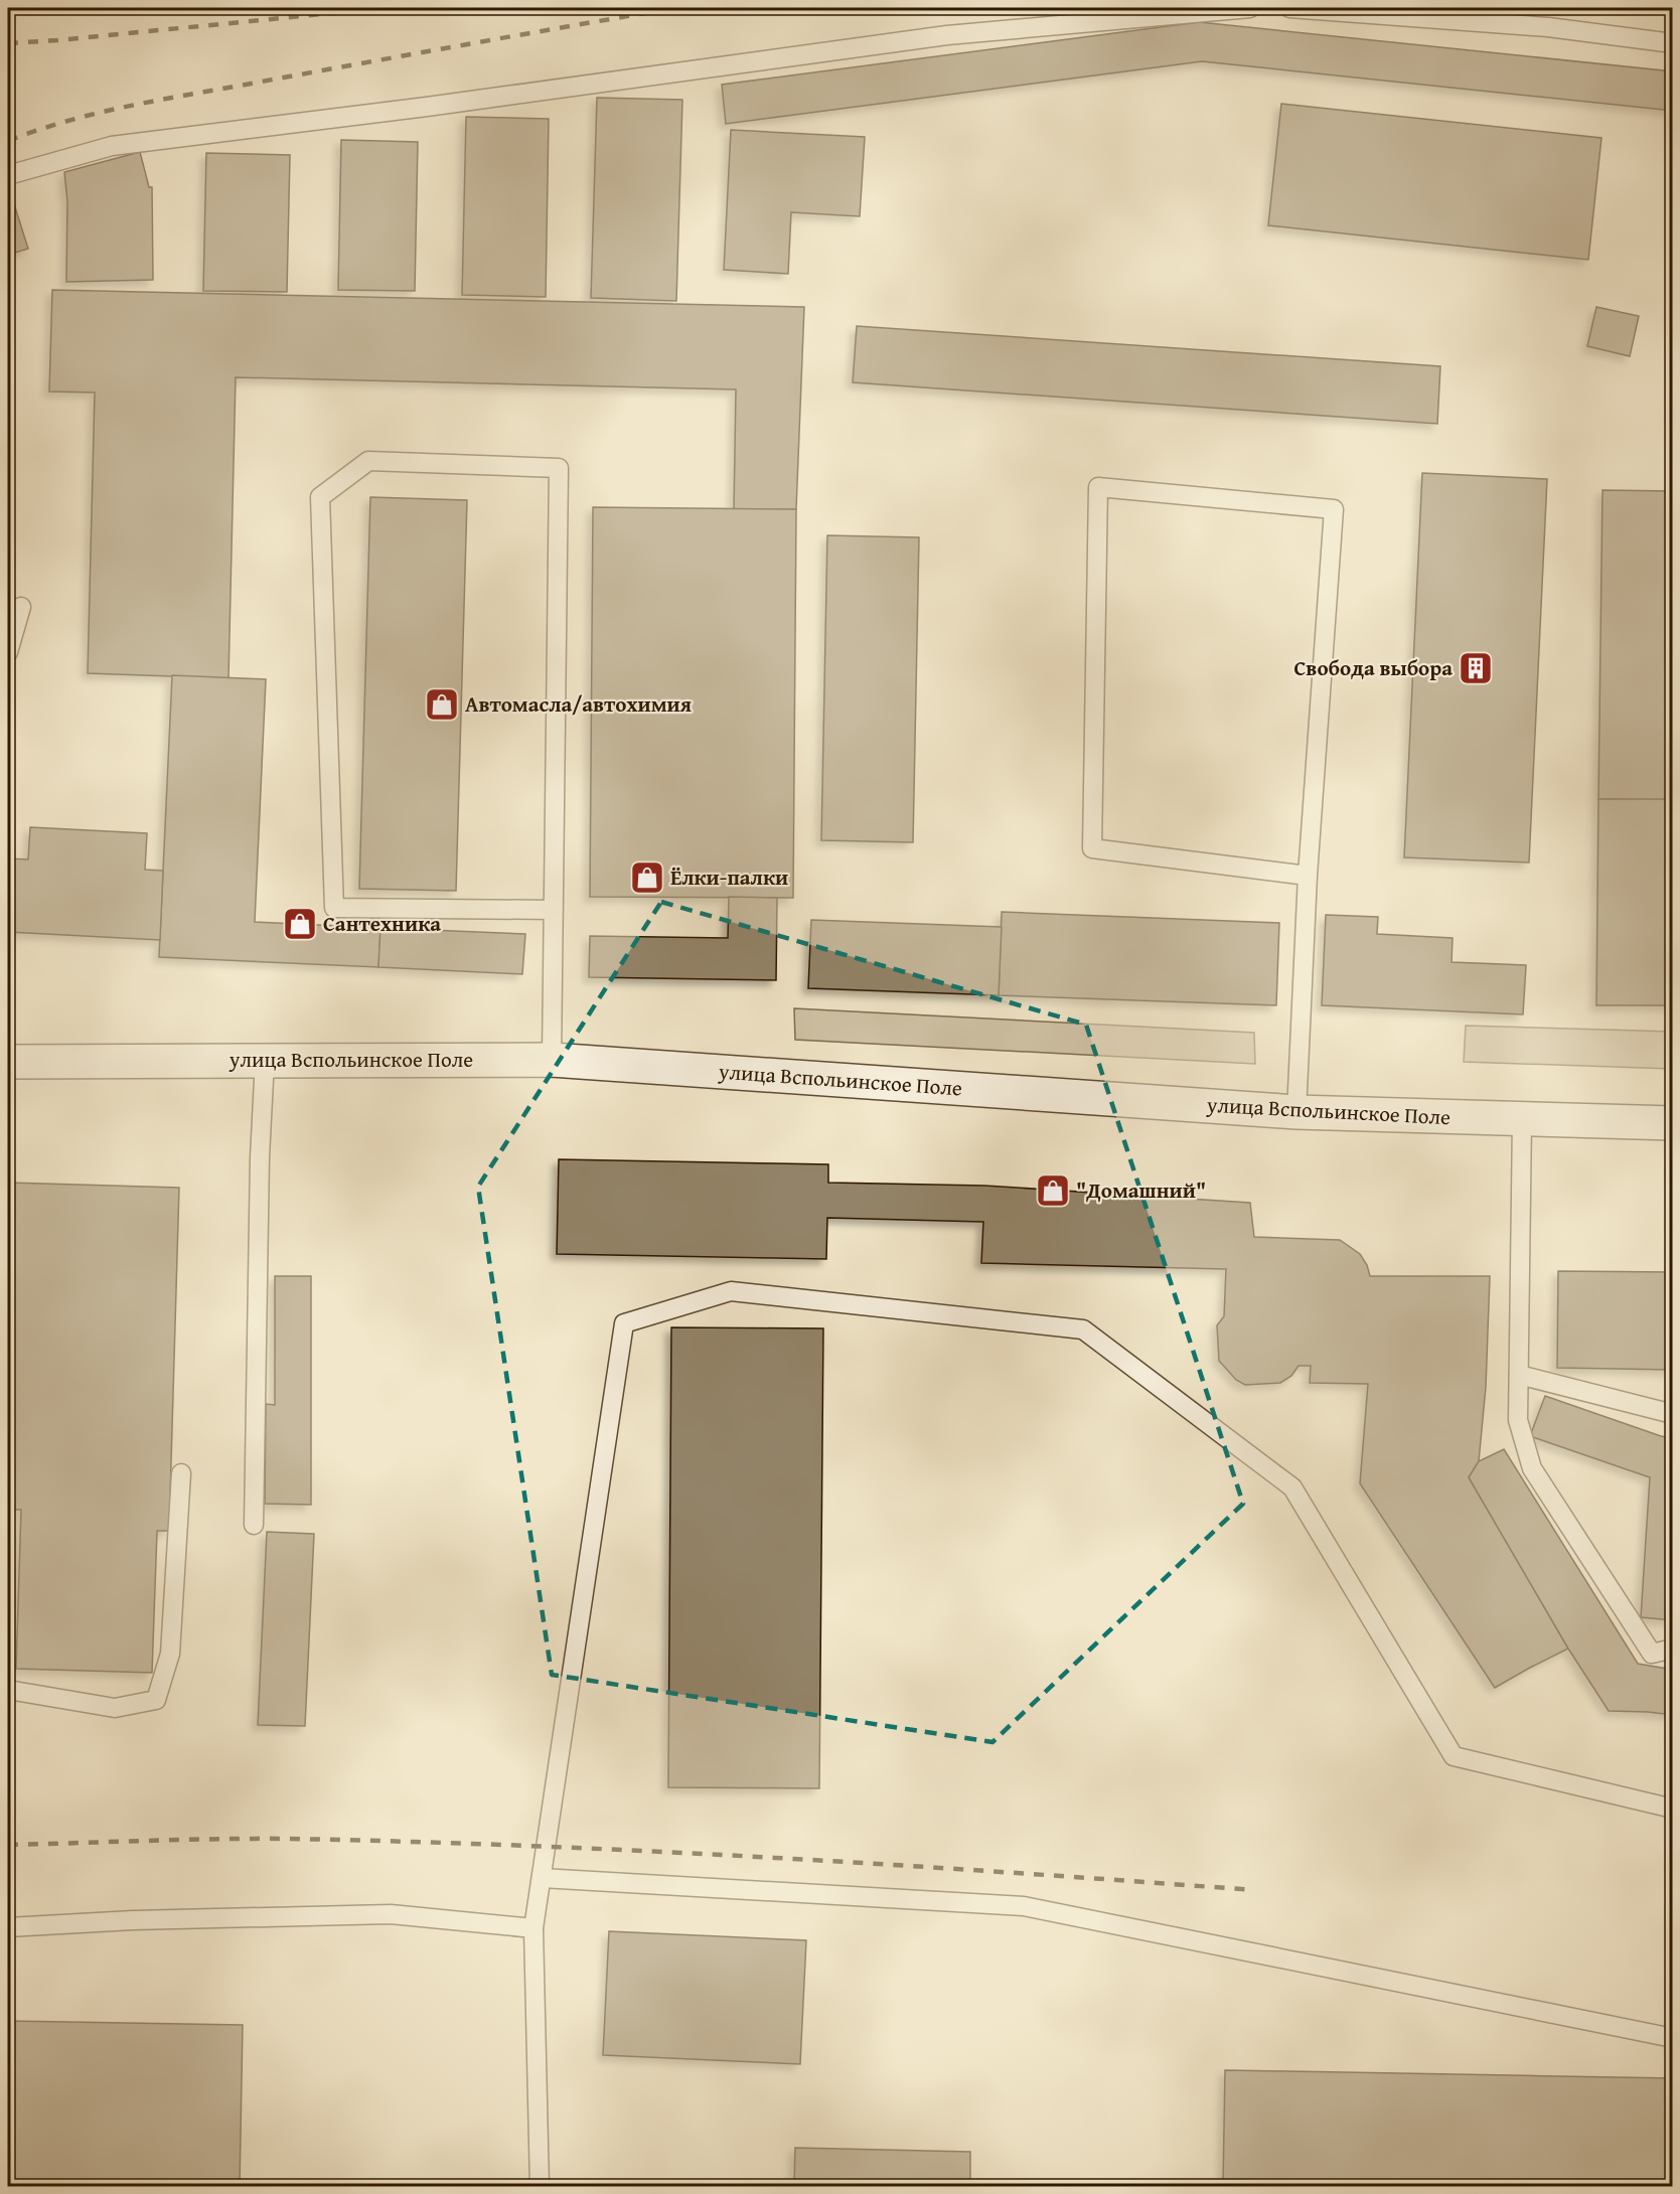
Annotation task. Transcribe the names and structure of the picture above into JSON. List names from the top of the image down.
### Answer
{
  "streets": {
    "street": ["улица Вспольинское Поле"]
  },
  "places": {
    "building": ["Свобода выбора"],
    "shop": [
      "Автомасла/автохимия",
      "Ёлки-палки",
      "Сантехника",
      "\"Домашний\""
    ]
  }
}
